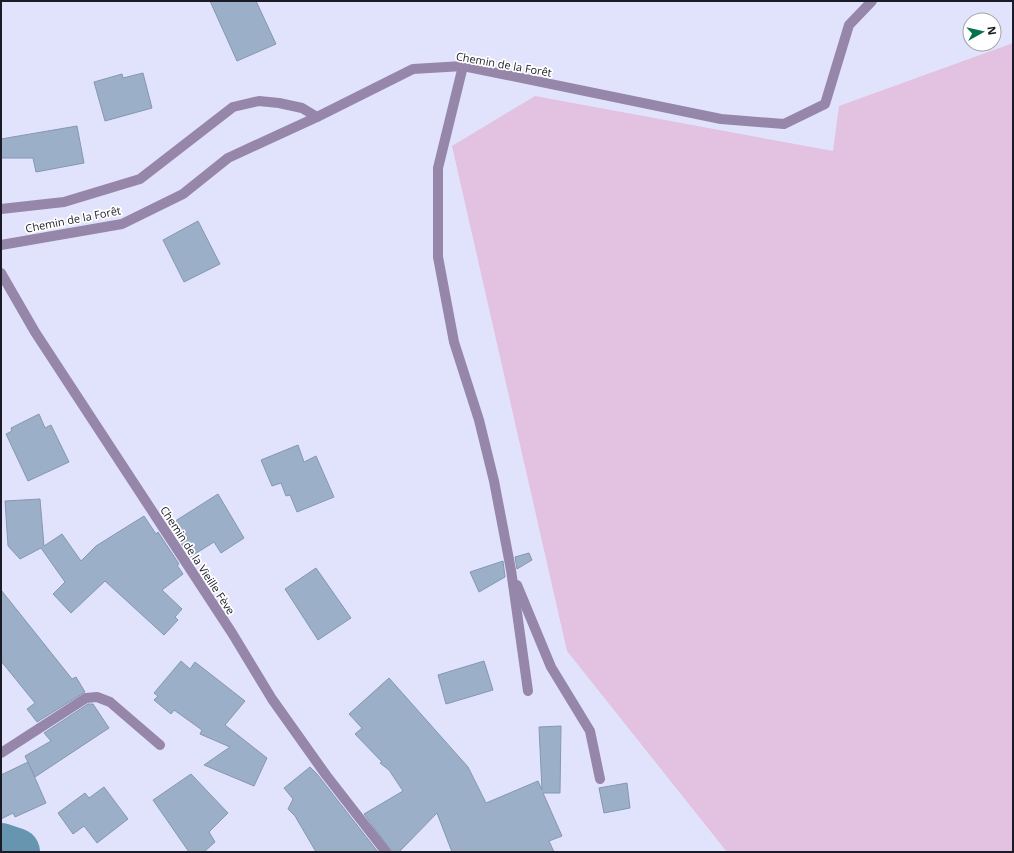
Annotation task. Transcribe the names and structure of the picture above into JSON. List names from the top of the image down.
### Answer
{
  "streets": {
    "street": ["Chemin de la Forêt", "Chemin de la Vieille Fève"]
  },
  "north": "right"
}
